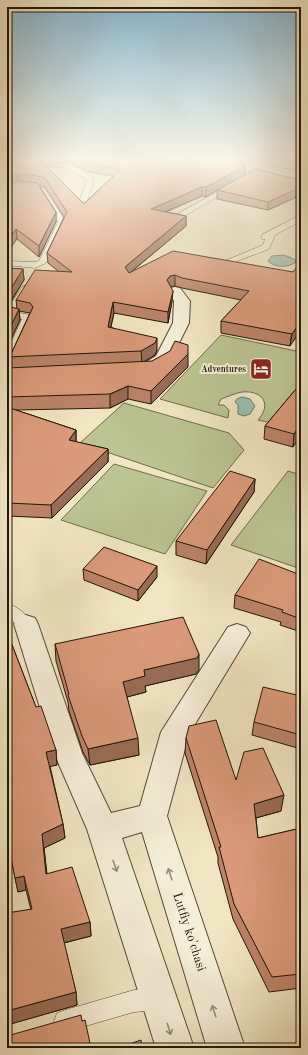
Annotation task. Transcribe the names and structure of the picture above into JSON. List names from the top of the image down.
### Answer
{
  "streets": {
    "street": ["Lutfiy ko'chasi"]
  },
  "places": {
    "hotel": ["Adventures"]
  }
}
